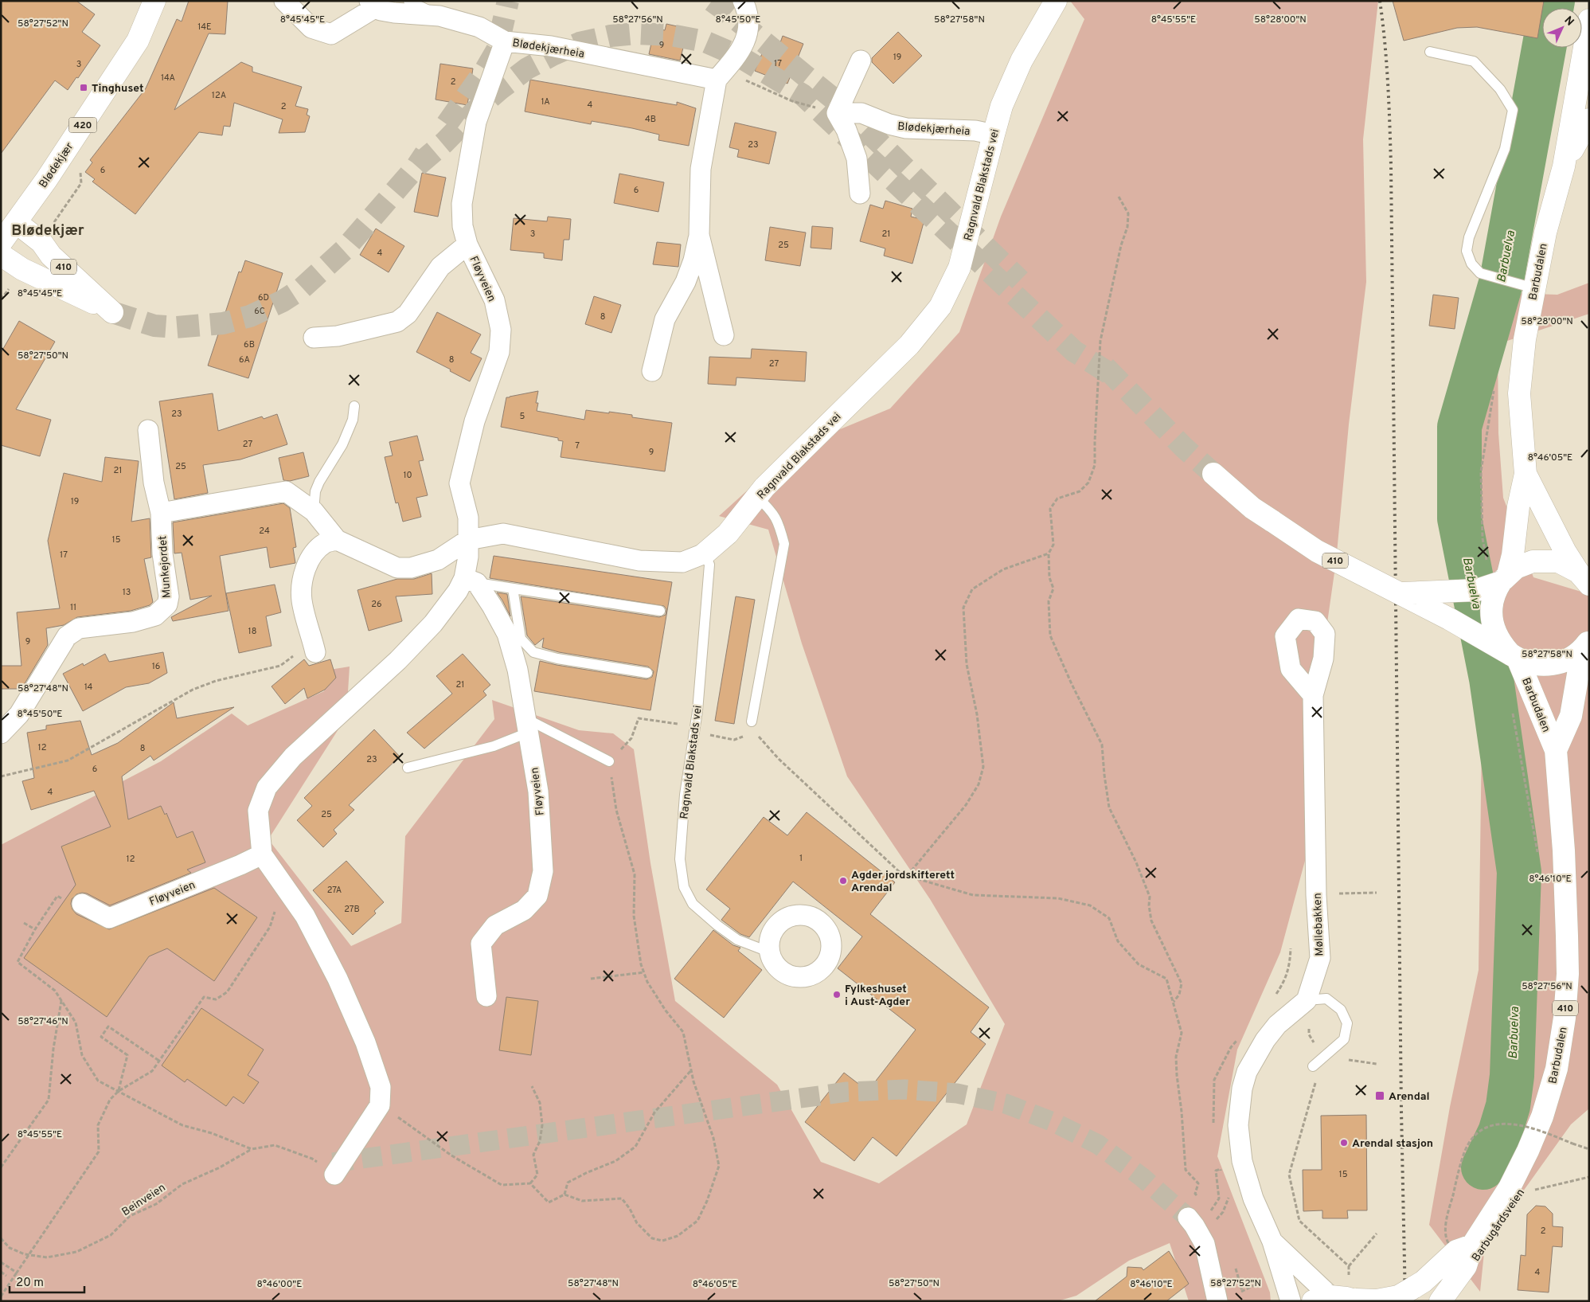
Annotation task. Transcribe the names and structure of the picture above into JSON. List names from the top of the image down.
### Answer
{
  "streets": {
    "main road": [
      "420",
      "Blødekjær",
      "Ragnvald Blakstads vei",
      "410",
      "Barbudalen"
    ],
    "street": [
      "Blødekjærheia",
      "Fløyveien",
      "Munkejordet",
      "Møllebakken"
    ],
    "path": ["Beinveien", "Barbugårdsveien"]
  },
  "crossings": [
    ["Blødekjærheia", "Ragnvald Blakstads vei"],
    ["Blødekjærheia", "Fløyveien"],
    ["Blødekjær", "410"],
    ["410", "Barbudalen"]
  ],
  "districts": ["Blødekjær"],
  "water": ["Barbuelva"],
  "places": {
    "transit": ["Tinghuset", "Arendal"],
    "other": ["Agder jordskifterett Arendal", "Fylkeshuset i Aust-Agder", "Arendal stasjon"]
  },
  "house_numbers": [
    "14E",
    "9",
    "19",
    "17",
    "3",
    "14A",
    "2",
    "12A",
    "1A",
    "4",
    "2",
    "4B",
    "23",
    "6",
    "6",
    "3",
    "21",
    "25",
    "4",
    "6D",
    "6C",
    "8",
    "6B",
    "6A",
    "8",
    "27",
    "23",
    "5",
    "27",
    "7",
    "9",
    "25",
    "21",
    "10",
    "19",
    "24",
    "15",
    "17",
    "13",
    "26",
    "11",
    "18",
    "9",
    "16",
    "21",
    "14",
    "12",
    "8",
    "23",
    "6",
    "4",
    "25",
    "1",
    "12",
    "27A",
    "27B",
    "15",
    "2",
    "4"
  ],
  "scale_bar": "20 m",
  "north": "top right",
  "coordinates": [
    "8°45'45\"E",
    "8°45'50\"E",
    "8°45'55\"E",
    "58°27'56\"N",
    "58°27'58\"N",
    "58°28'00\"N",
    "58°27'52\"N",
    "58°27'50\"N",
    "8°46'05\"E",
    "58°27'48\"N",
    "8°46'10\"E",
    "58°27'46\"N",
    "8°46'00\"E"
  ]
}
